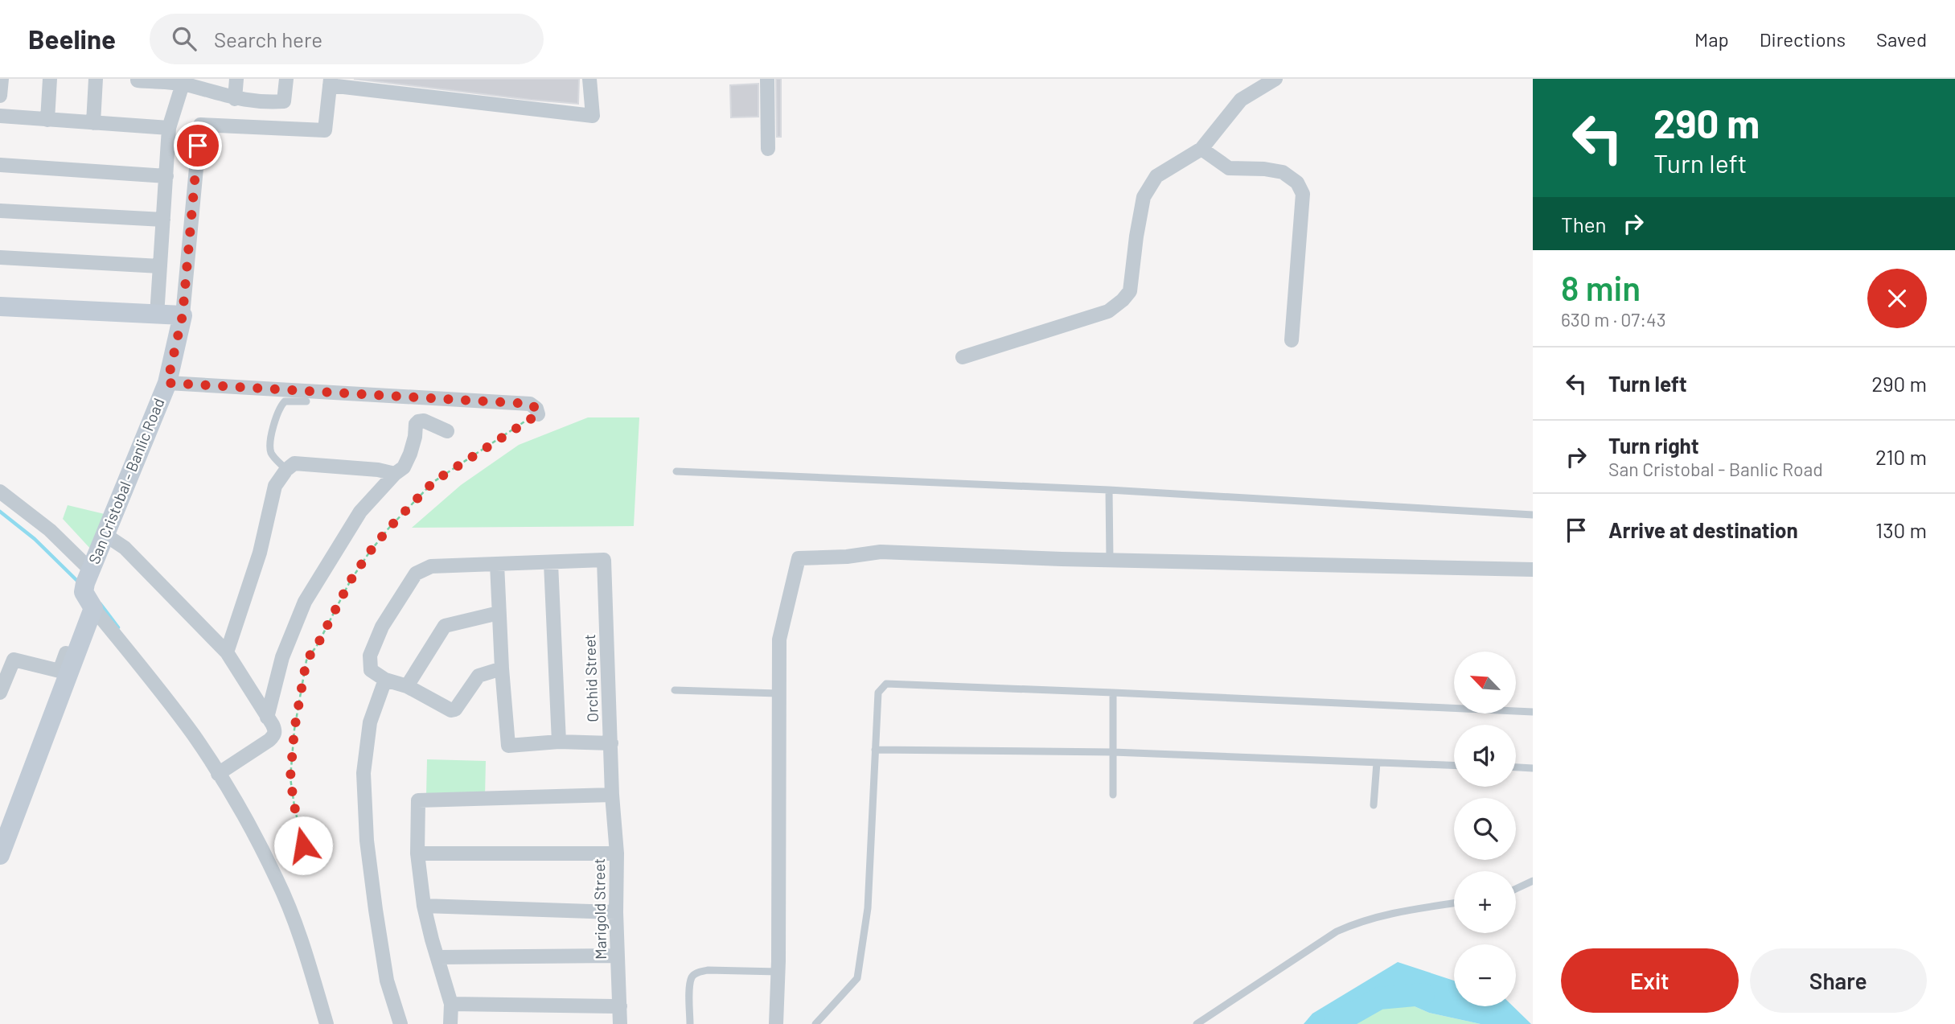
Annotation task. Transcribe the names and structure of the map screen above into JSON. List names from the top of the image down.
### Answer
{
  "streets": {
    "street": ["San Cristobal - Banlic Road", "Orchid Street", "Marigold Street"]
  },
  "crossings": [
    ["Orchid Street", "Marigold Street"]
  ],
  "north": "top left",
  "page": {
    "header": "Beeline",
    "search": "Search here",
    "nav": ["Map", "Directions", "Saved"],
    "turn": ["290 m", "Turn left"],
    "then": "Then",
    "heading": ["8 min", "630 m · 07:43"],
    "list": [
      {
        "name": "Turn left",
        "value": "290 m"
      },
      {
        "name": "Turn right",
        "note": "San Cristobal - Banlic Road",
        "value": "210 m"
      },
      {
        "name": "Arrive at destination",
        "value": "130 m"
      }
    ],
    "map_buttons": ["+", "−"],
    "buttons": ["Exit", "Share"]
  }
}
